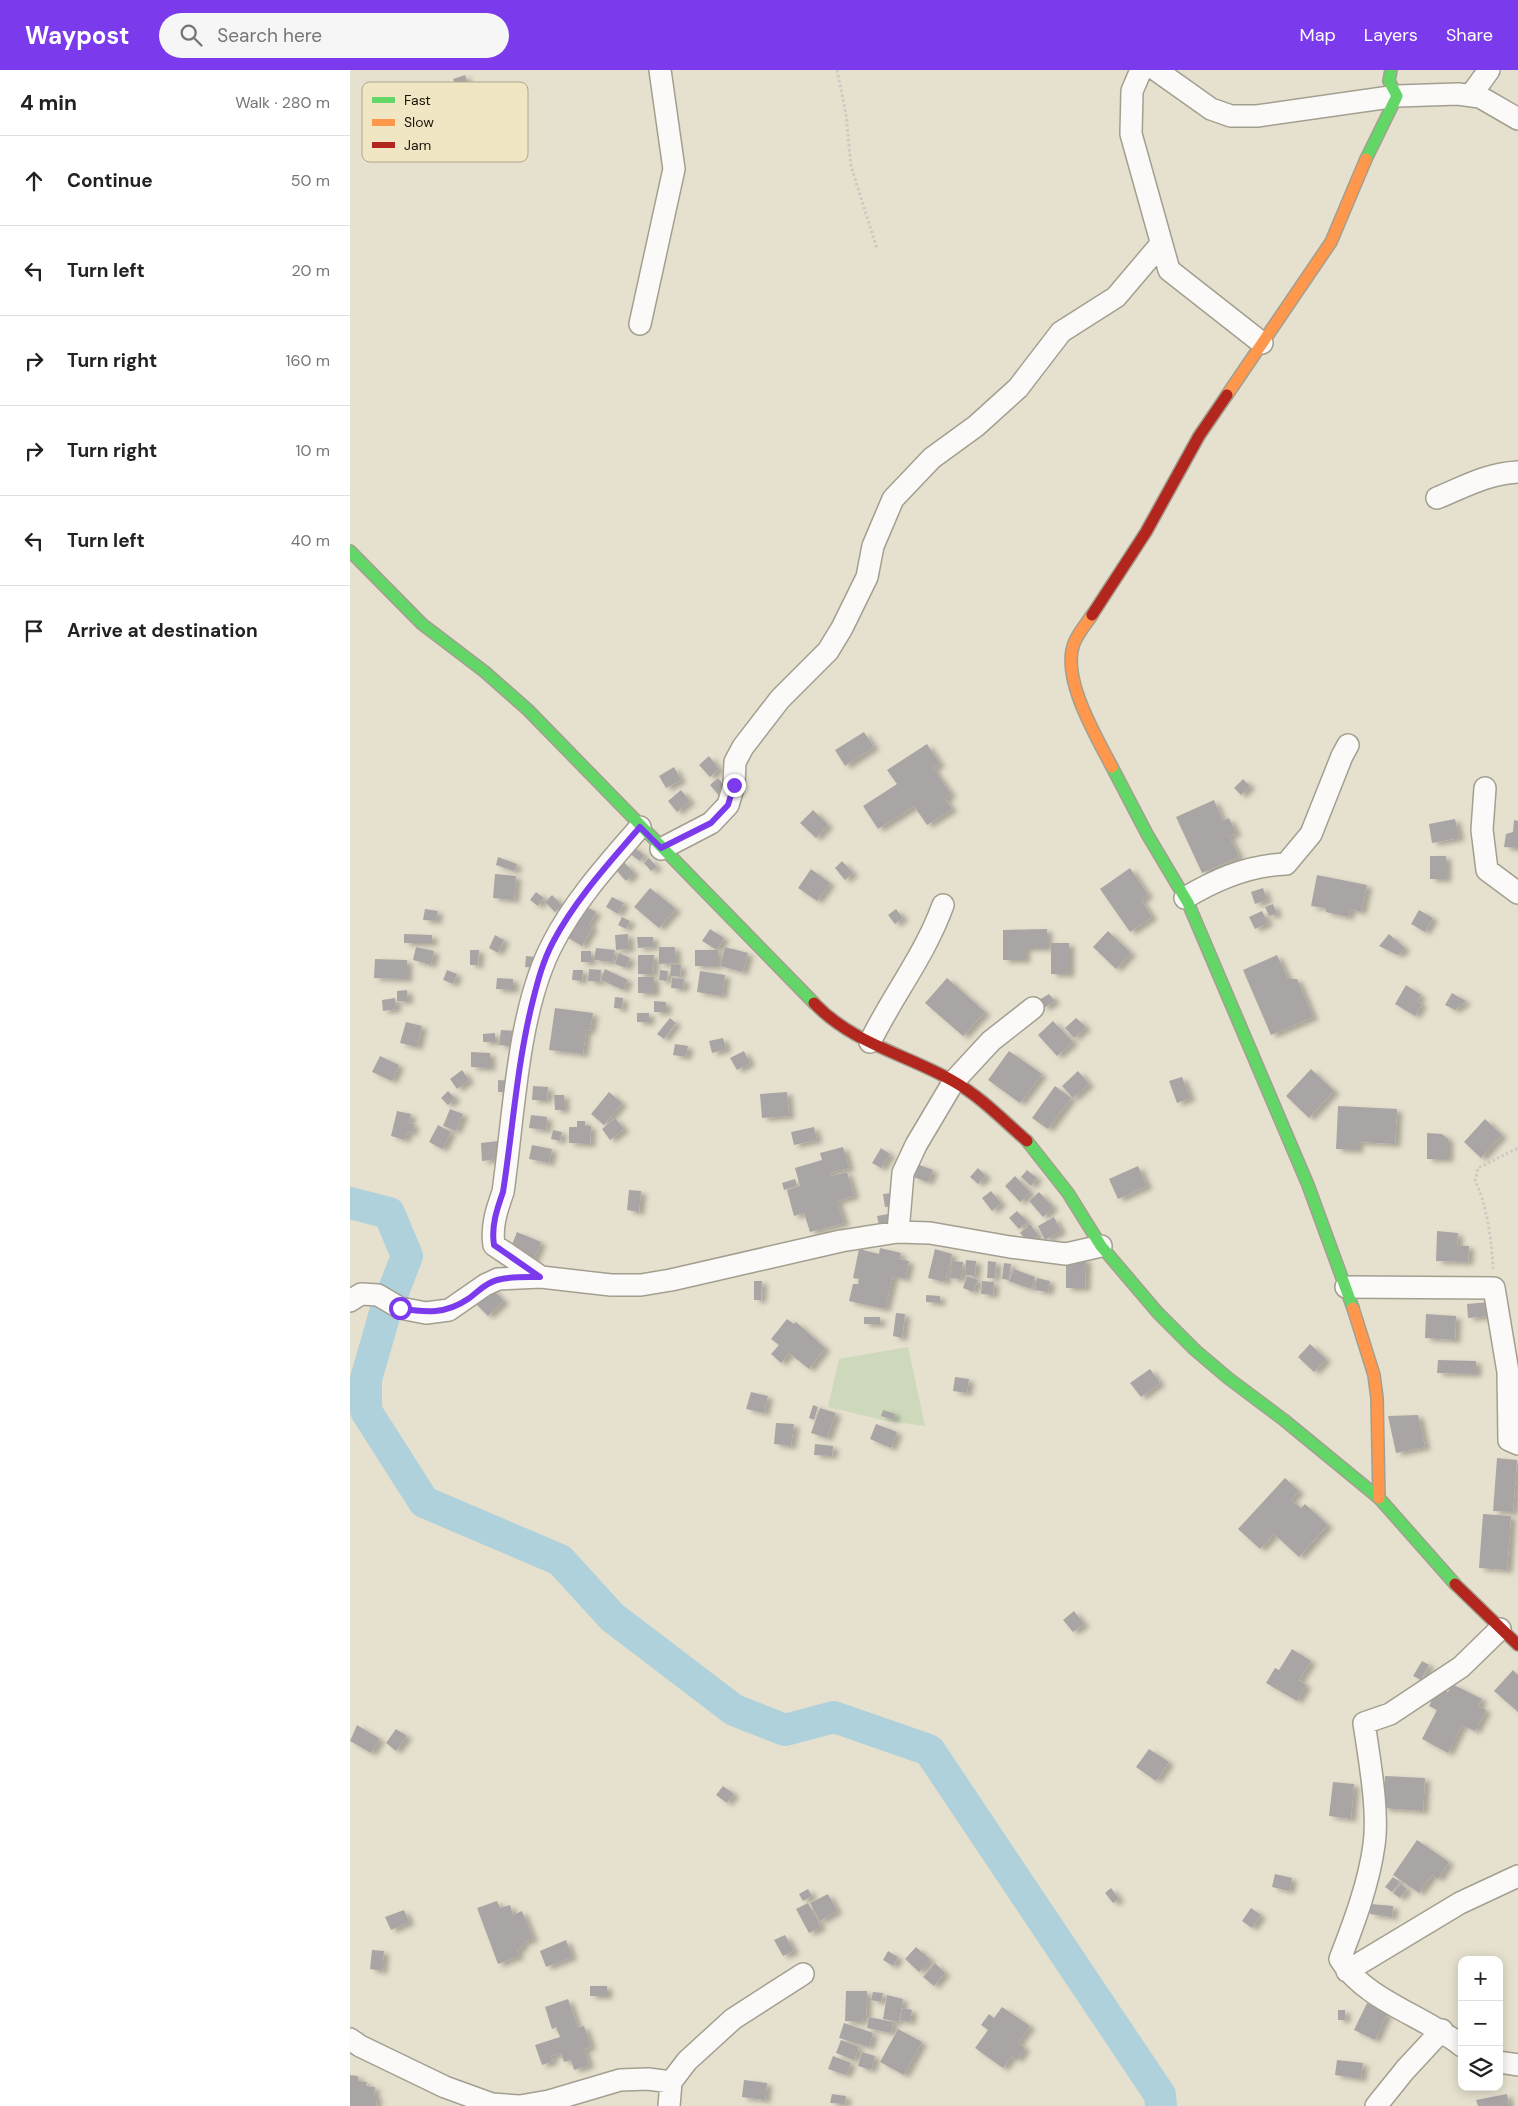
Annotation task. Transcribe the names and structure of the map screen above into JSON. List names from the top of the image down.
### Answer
{
  "legend": ["Fast", "Slow", "Jam"],
  "page": {
    "header": "Waypost",
    "search": "Search here",
    "nav": ["Map", "Layers", "Share"],
    "heading": ["4 min", "Walk · 280 m"],
    "list": [
      ["Continue", "50 m"],
      ["Turn left", "20 m"],
      ["Turn right", "160 m"],
      ["Turn right", "10 m"],
      ["Turn left", "40 m"],
      "Arrive at destination"
    ],
    "map_buttons": ["+", "−"]
  }
}
